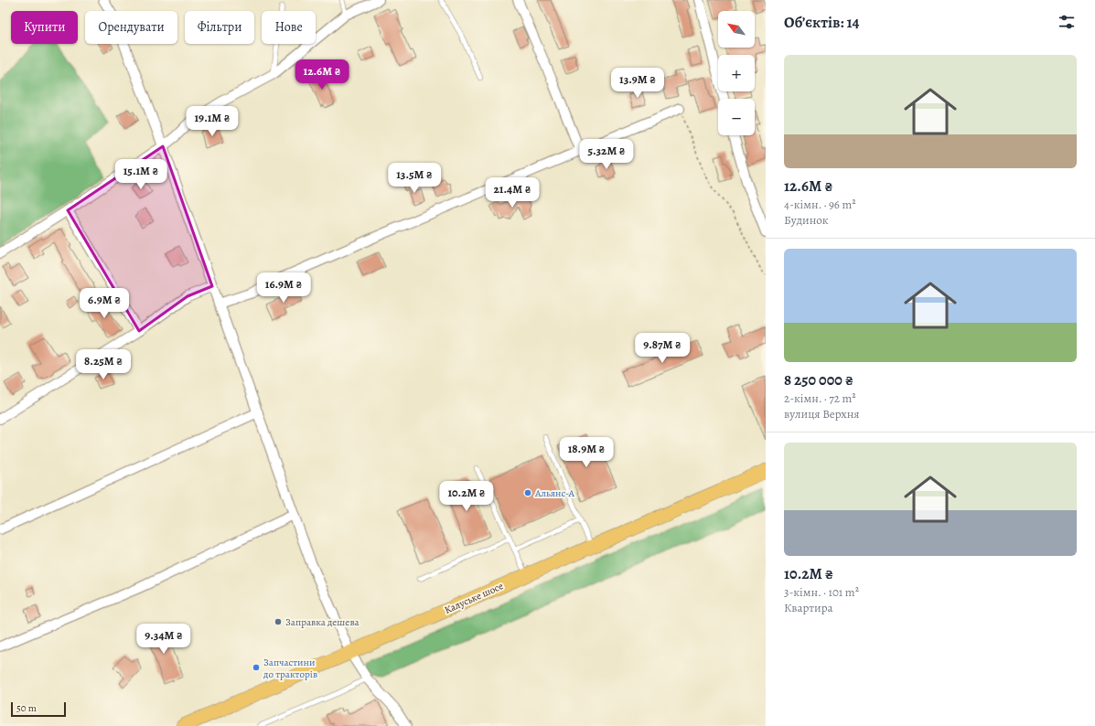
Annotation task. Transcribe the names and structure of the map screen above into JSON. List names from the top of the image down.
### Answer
{
  "streets": {
    "main road": ["Калуське шосе"]
  },
  "places": ["Альянс-А", "Заправка дешева", "Запчастини до тракторів"],
  "scale_bar": "50 m",
  "north": "top left",
  "page": {
    "heading": "Об’єктів: 14",
    "map_buttons": ["+", "−"],
    "chip": [
      "Купити",
      "Орендувати",
      "Фільтри",
      "Нове"
    ],
    "list": [
      {
        "name": "12.6M ₴",
        "note": "4-кімн. · 96 m² · Будинок"
      },
      {
        "name": "8 250 000 ₴",
        "note": "2-кімн. · 72 m² · вулиця Верхня"
      },
      {
        "name": "10.2M ₴",
        "note": "3-кімн. · 101 m² · Квартира"
      }
    ],
    "price": [
      "12.6M ₴",
      "13.9M ₴",
      "19.1M ₴",
      "5.32M ₴",
      "15.1M ₴",
      "13.5M ₴",
      "21.4M ₴",
      "16.9M ₴",
      "6.9M ₴",
      "9.87M ₴",
      "8.25M ₴",
      "18.9M ₴",
      "10.2M ₴",
      "9.34M ₴"
    ],
    "scale": "50 m"
  }
}
